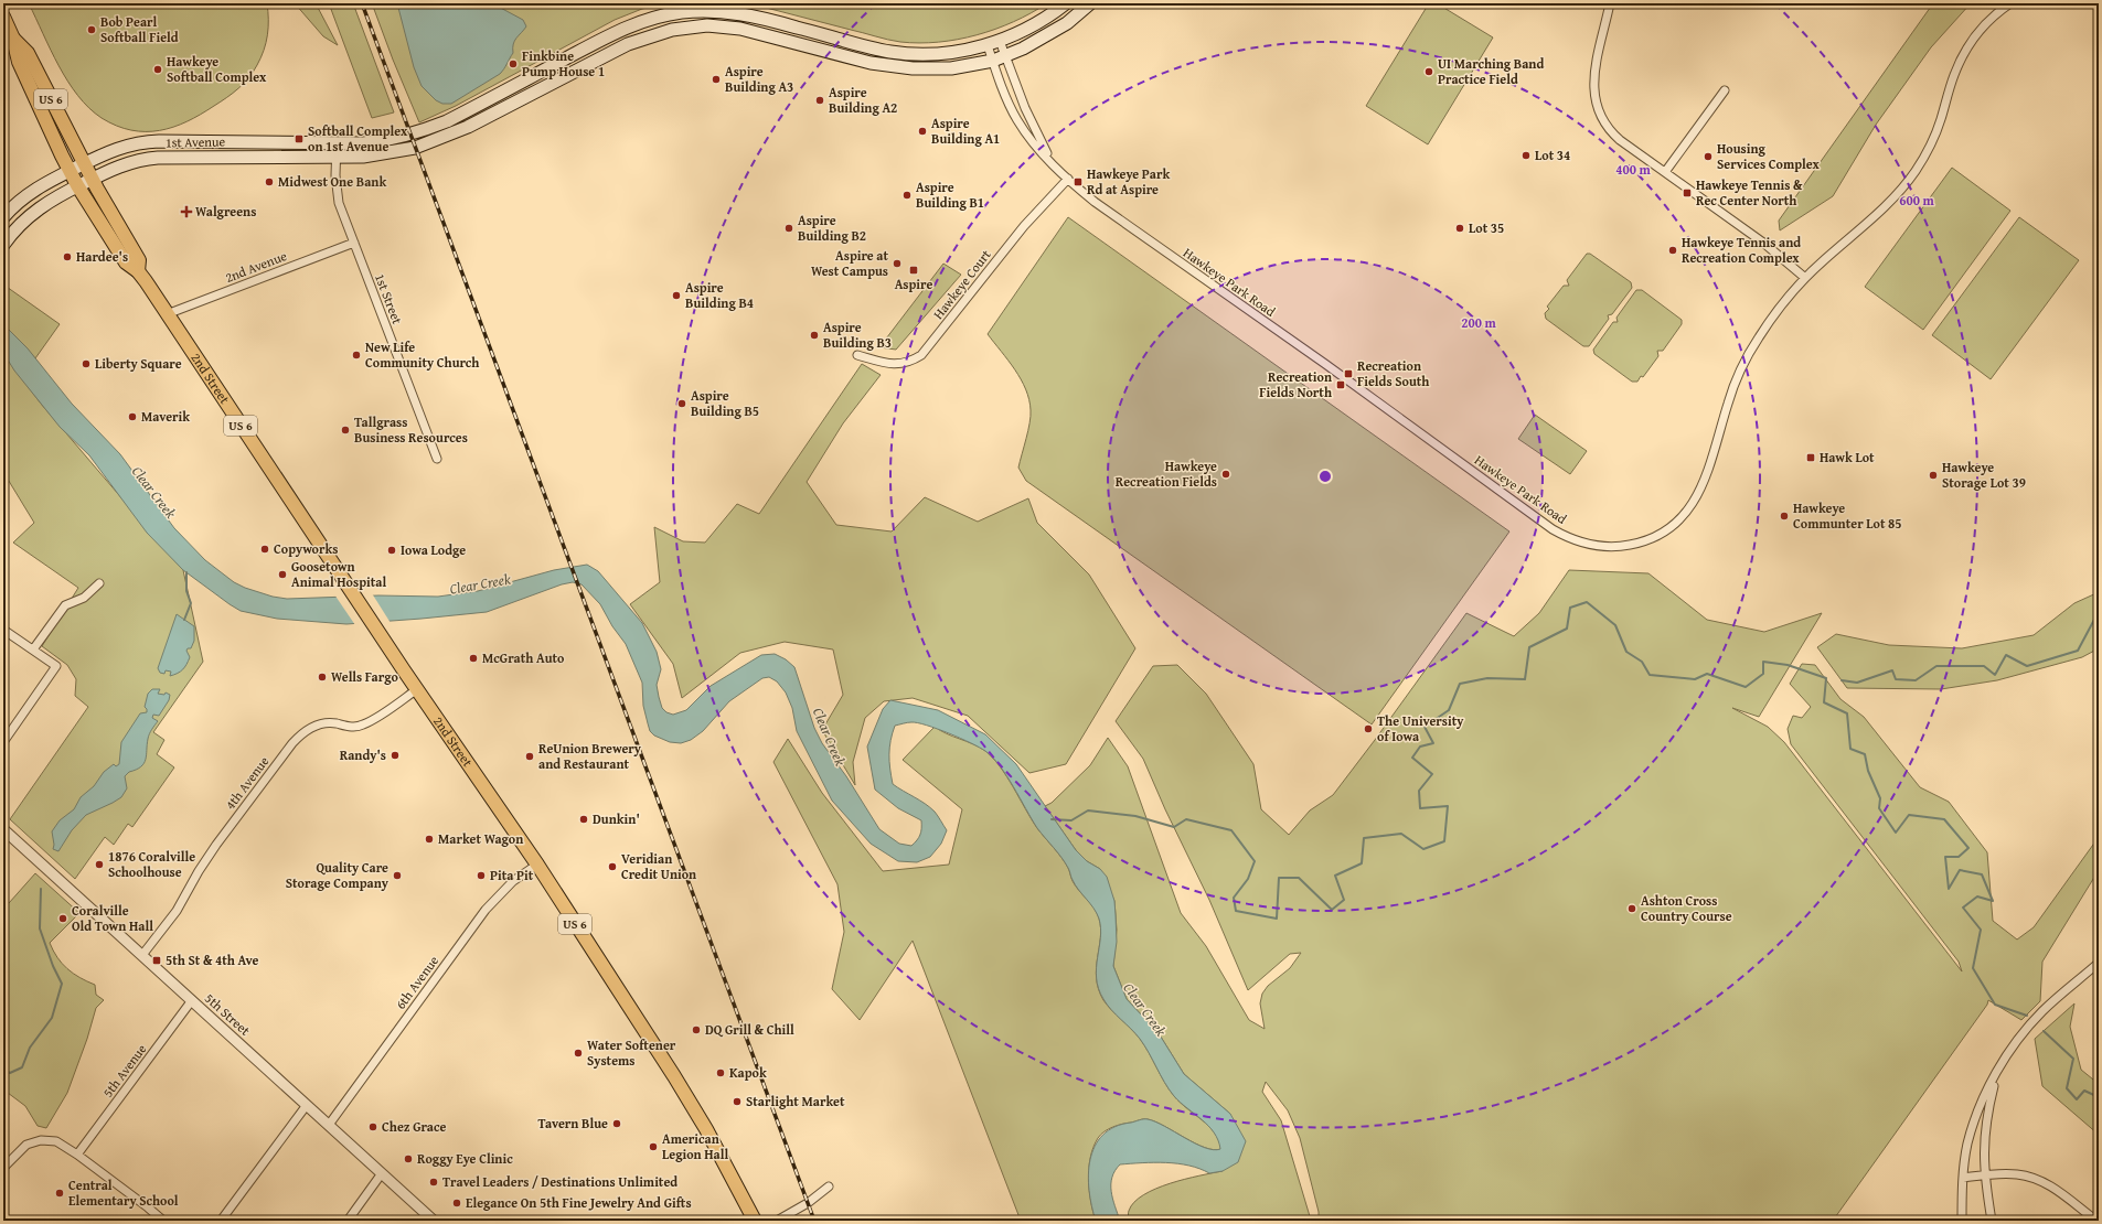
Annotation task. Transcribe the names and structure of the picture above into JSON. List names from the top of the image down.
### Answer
{
  "streets": {
    "main road": ["US 6", "1st Avenue", "2nd Street"],
    "street": [
      "2nd Avenue",
      "Hawkeye Park Road",
      "Hawkeye Court",
      "1st Street",
      "4th Avenue",
      "6th Avenue",
      "5th Street",
      "5th Avenue"
    ]
  },
  "crossings": [
    ["1st Avenue", "Hawkeye Park Road"],
    ["1st Avenue", "1st Street"],
    ["1st Avenue", "2nd Street"],
    ["2nd Avenue", "1st Street"],
    ["2nd Avenue", "2nd Street"],
    ["Hawkeye Park Road", "Hawkeye Court"],
    ["2nd Street", "4th Avenue"],
    ["2nd Street", "6th Avenue"],
    ["4th Avenue", "5th Street"],
    ["6th Avenue", "5th Street"],
    ["5th Street", "5th Avenue"]
  ],
  "water": ["Clear Creek"],
  "places": {
    "other": [
      "Bob Pearl Softball Field",
      "Finkbine Pump House 1",
      "Hawkeye Softball Complex",
      "UI Marching Band Practice Field",
      "Aspire Building A3",
      "Aspire Building A2",
      "Aspire Building A1",
      "Lot 34",
      "Housing Services Complex",
      "Midwest One Bank",
      "Aspire Building B1",
      "Aspire Building B2",
      "Lot 35",
      "Hawkeye Tennis and Recreation Complex",
      "Hardee's",
      "Aspire at West Campus",
      "Aspire Building B4",
      "Aspire Building B3",
      "New Life Community Church",
      "Liberty Square",
      "Aspire Building B5",
      "Maverik",
      "Tallgrass Business Resources",
      "Hawkeye Recreation Fields",
      "Hawkeye Storage Lot 39",
      "Hawkeye Communter Lot 85",
      "Copyworks",
      "Iowa Lodge",
      "Goosetown Animal Hospital",
      "McGrath Auto",
      "Wells Fargo",
      "The University of Iowa",
      "Randy's",
      "ReUnion Brewery and Restaurant",
      "Dunkin'",
      "Market Wagon",
      "1876 Coralville Schoolhouse",
      "Veridian Credit Union",
      "Quality Care Storage Company",
      "Pita Pit",
      "Ashton Cross Country Course",
      "Coralville Old Town Hall",
      "DQ Grill & Chill",
      "Water Softener Systems",
      "Kapok",
      "Starlight Market",
      "Tavern Blue",
      "Chez Grace",
      "American Legion Hall",
      "Roggy Eye Clinic",
      "Travel Leaders / Destinations Unlimited",
      "Central Elementary School",
      "Elegance On 5th Fine Jewelry And Gifts"
    ],
    "transit": [
      "Softball Complex on 1st Avenue",
      "Hawkeye Park Rd at Aspire",
      "Hawkeye Tennis & Rec Center North",
      "Aspire",
      "Recreation Fields South",
      "Recreation Fields North",
      "Hawk Lot",
      "5th St & 4th Ave"
    ],
    "health": ["Walgreens"]
  },
  "rings": ["400 m", "600 m", "200 m"]
}
